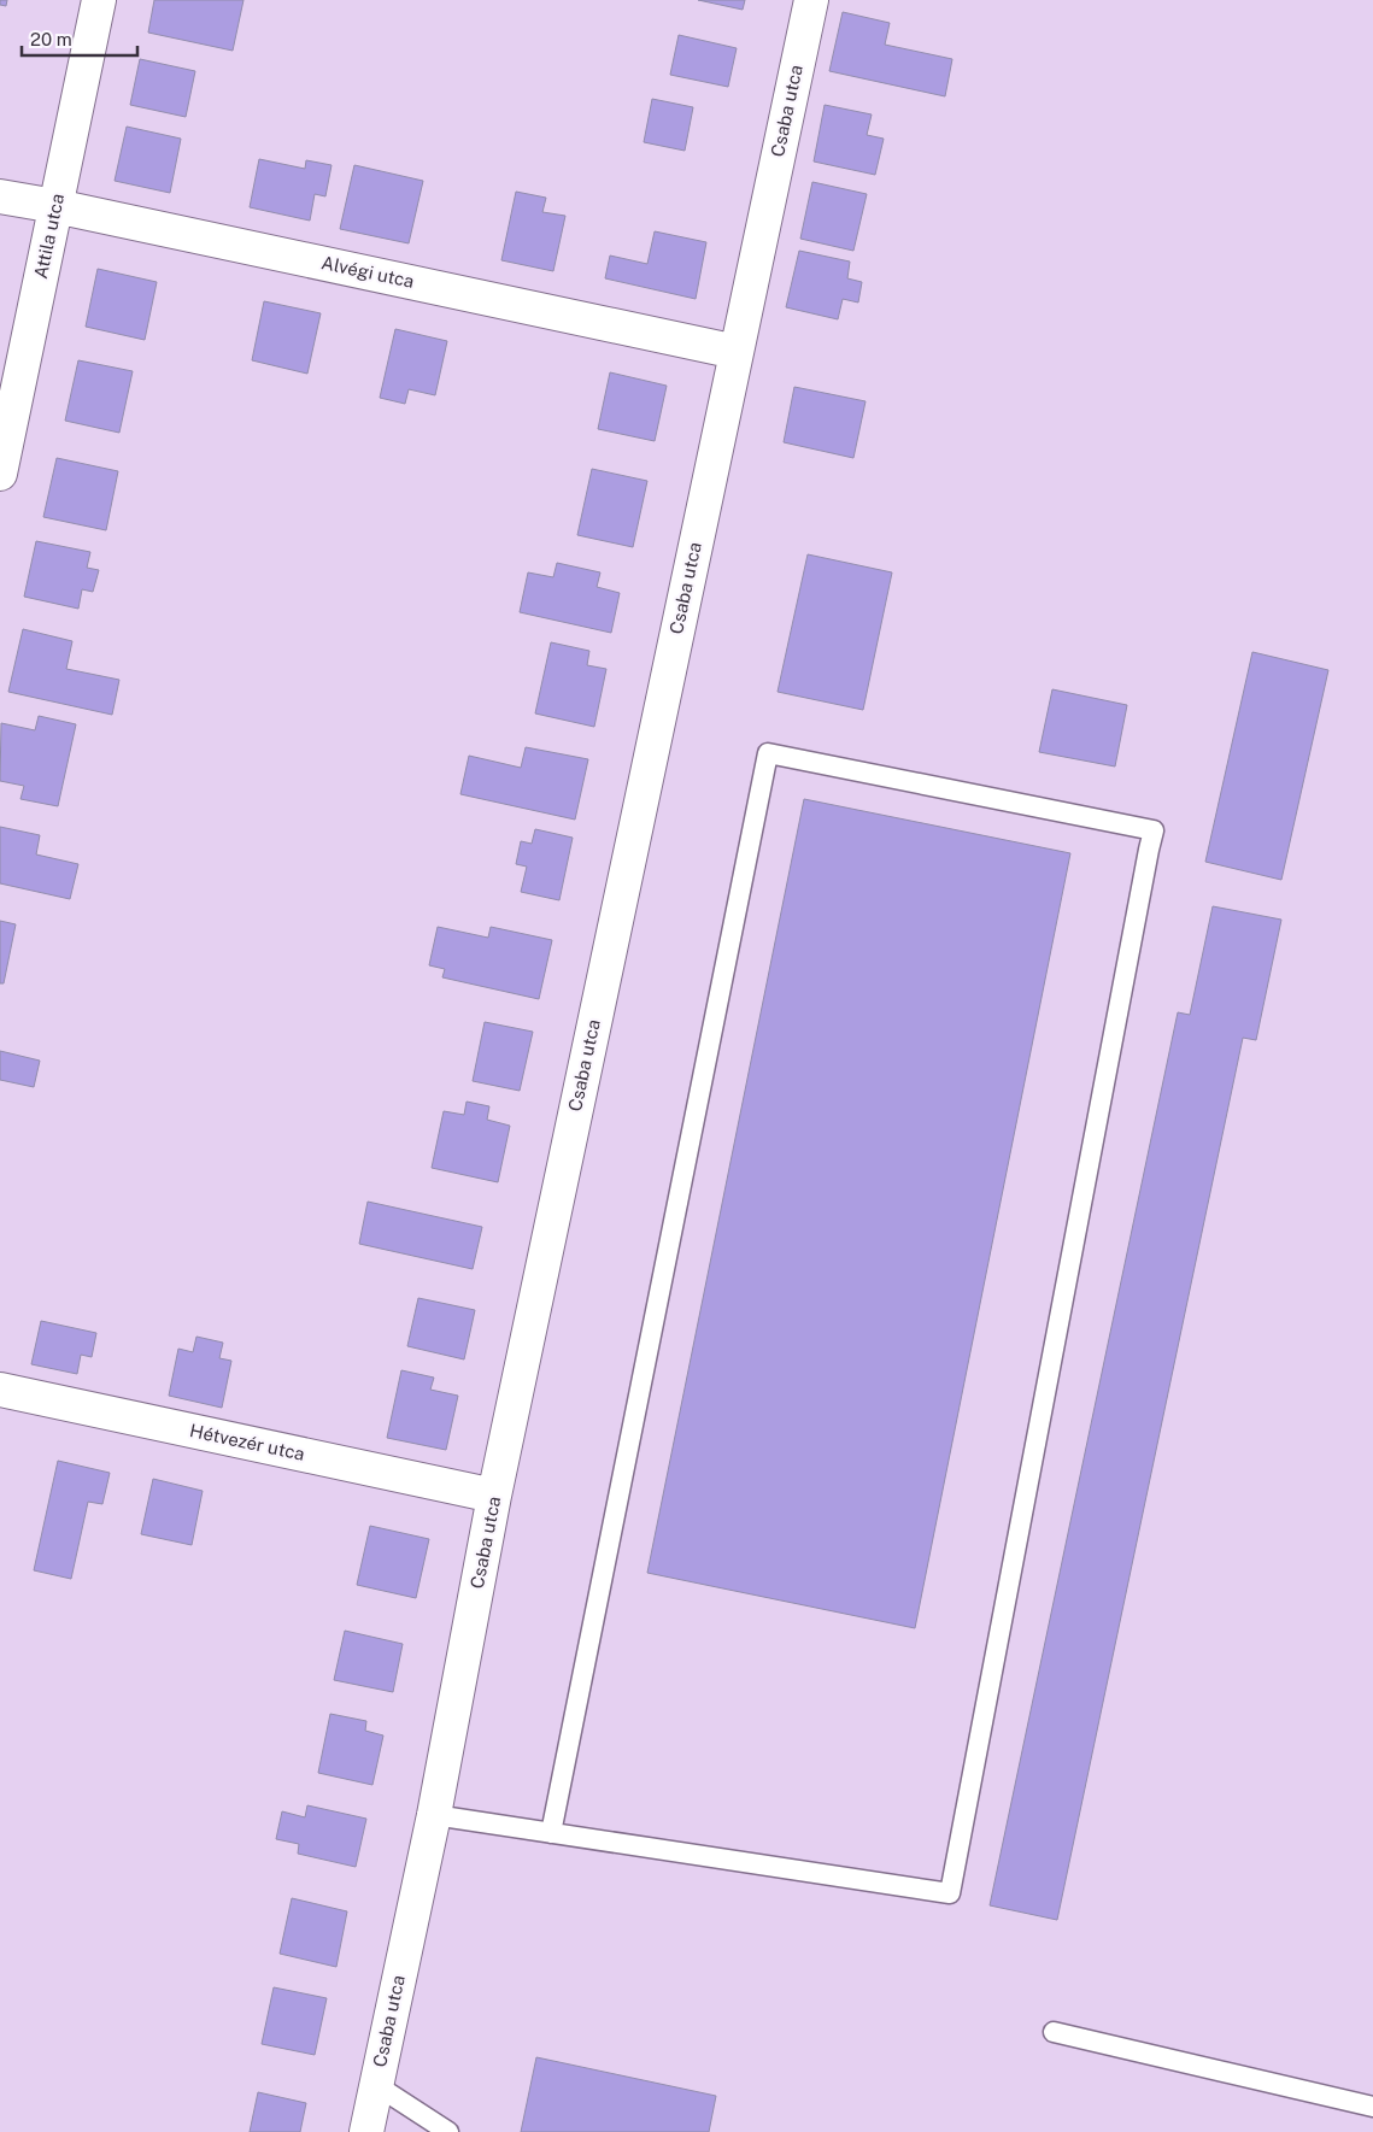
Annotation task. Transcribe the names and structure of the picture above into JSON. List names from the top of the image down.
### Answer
{
  "streets": {
    "street": [
      "Csaba utca",
      "Attila utca",
      "Alvégi utca",
      "Hétvezér utca"
    ]
  },
  "crossings": [
    ["Csaba utca", "Alvégi utca"],
    ["Csaba utca", "Hétvezér utca"],
    ["Attila utca", "Alvégi utca"]
  ],
  "scale_bar": "20 m"
}
